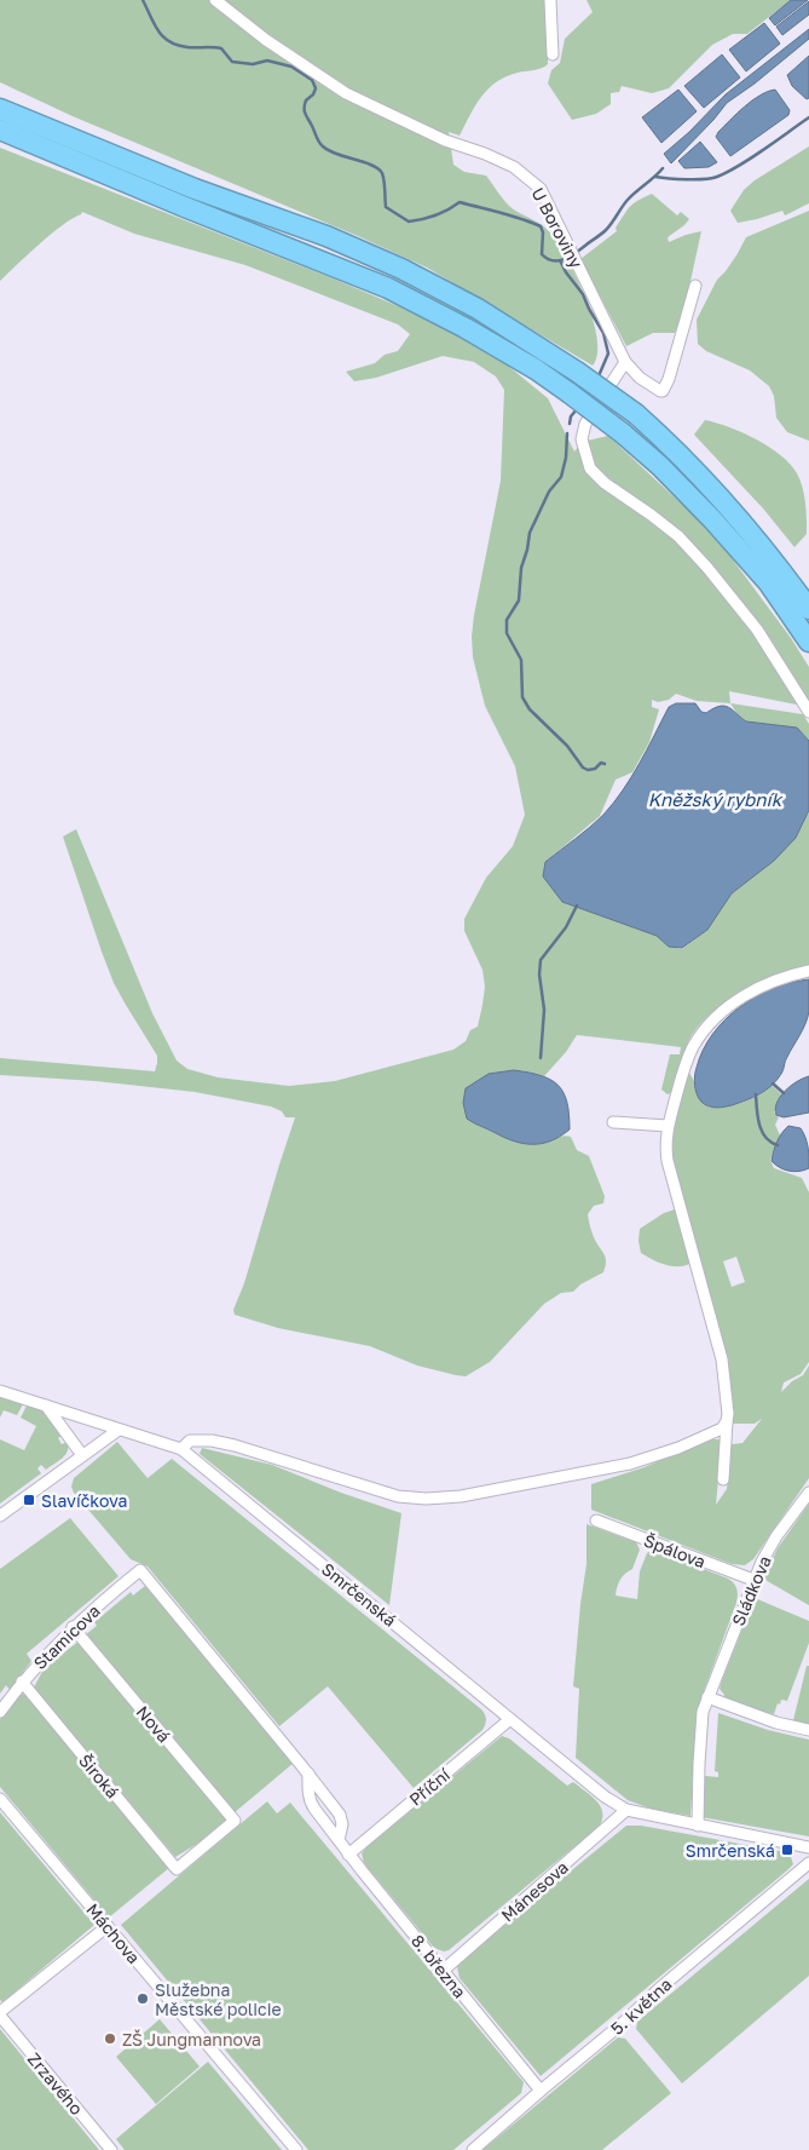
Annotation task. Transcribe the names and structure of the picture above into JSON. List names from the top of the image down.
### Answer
{
  "streets": {
    "street": [
      "U Boroviny",
      "Špálova",
      "Sládkova",
      "Smrčenská",
      "Stamicova",
      "Nová",
      "Široká",
      "Příční",
      "Mánesova",
      "Máchova",
      "8. března",
      "5. května",
      "Zrzavého"
    ]
  },
  "crossings": [
    ["Špálova", "Sládkova"],
    ["Sládkova", "Smrčenská"],
    ["Smrčenská", "Příční"],
    ["Smrčenská", "Mánesova"],
    ["Stamicova", "Nová"],
    ["Stamicova", "Široká"],
    ["Stamicova", "8. března"],
    ["Nová", "Široká"],
    ["Příční", "8. března"],
    ["Mánesova", "8. března"],
    ["8. března", "5. května"]
  ],
  "water": ["Kněžský rybník"],
  "places": {
    "transit": ["Slavíčkova", "Smrčenská"],
    "other": ["Služebna Městské policie", "ZŠ Jungmannova"]
  }
}
